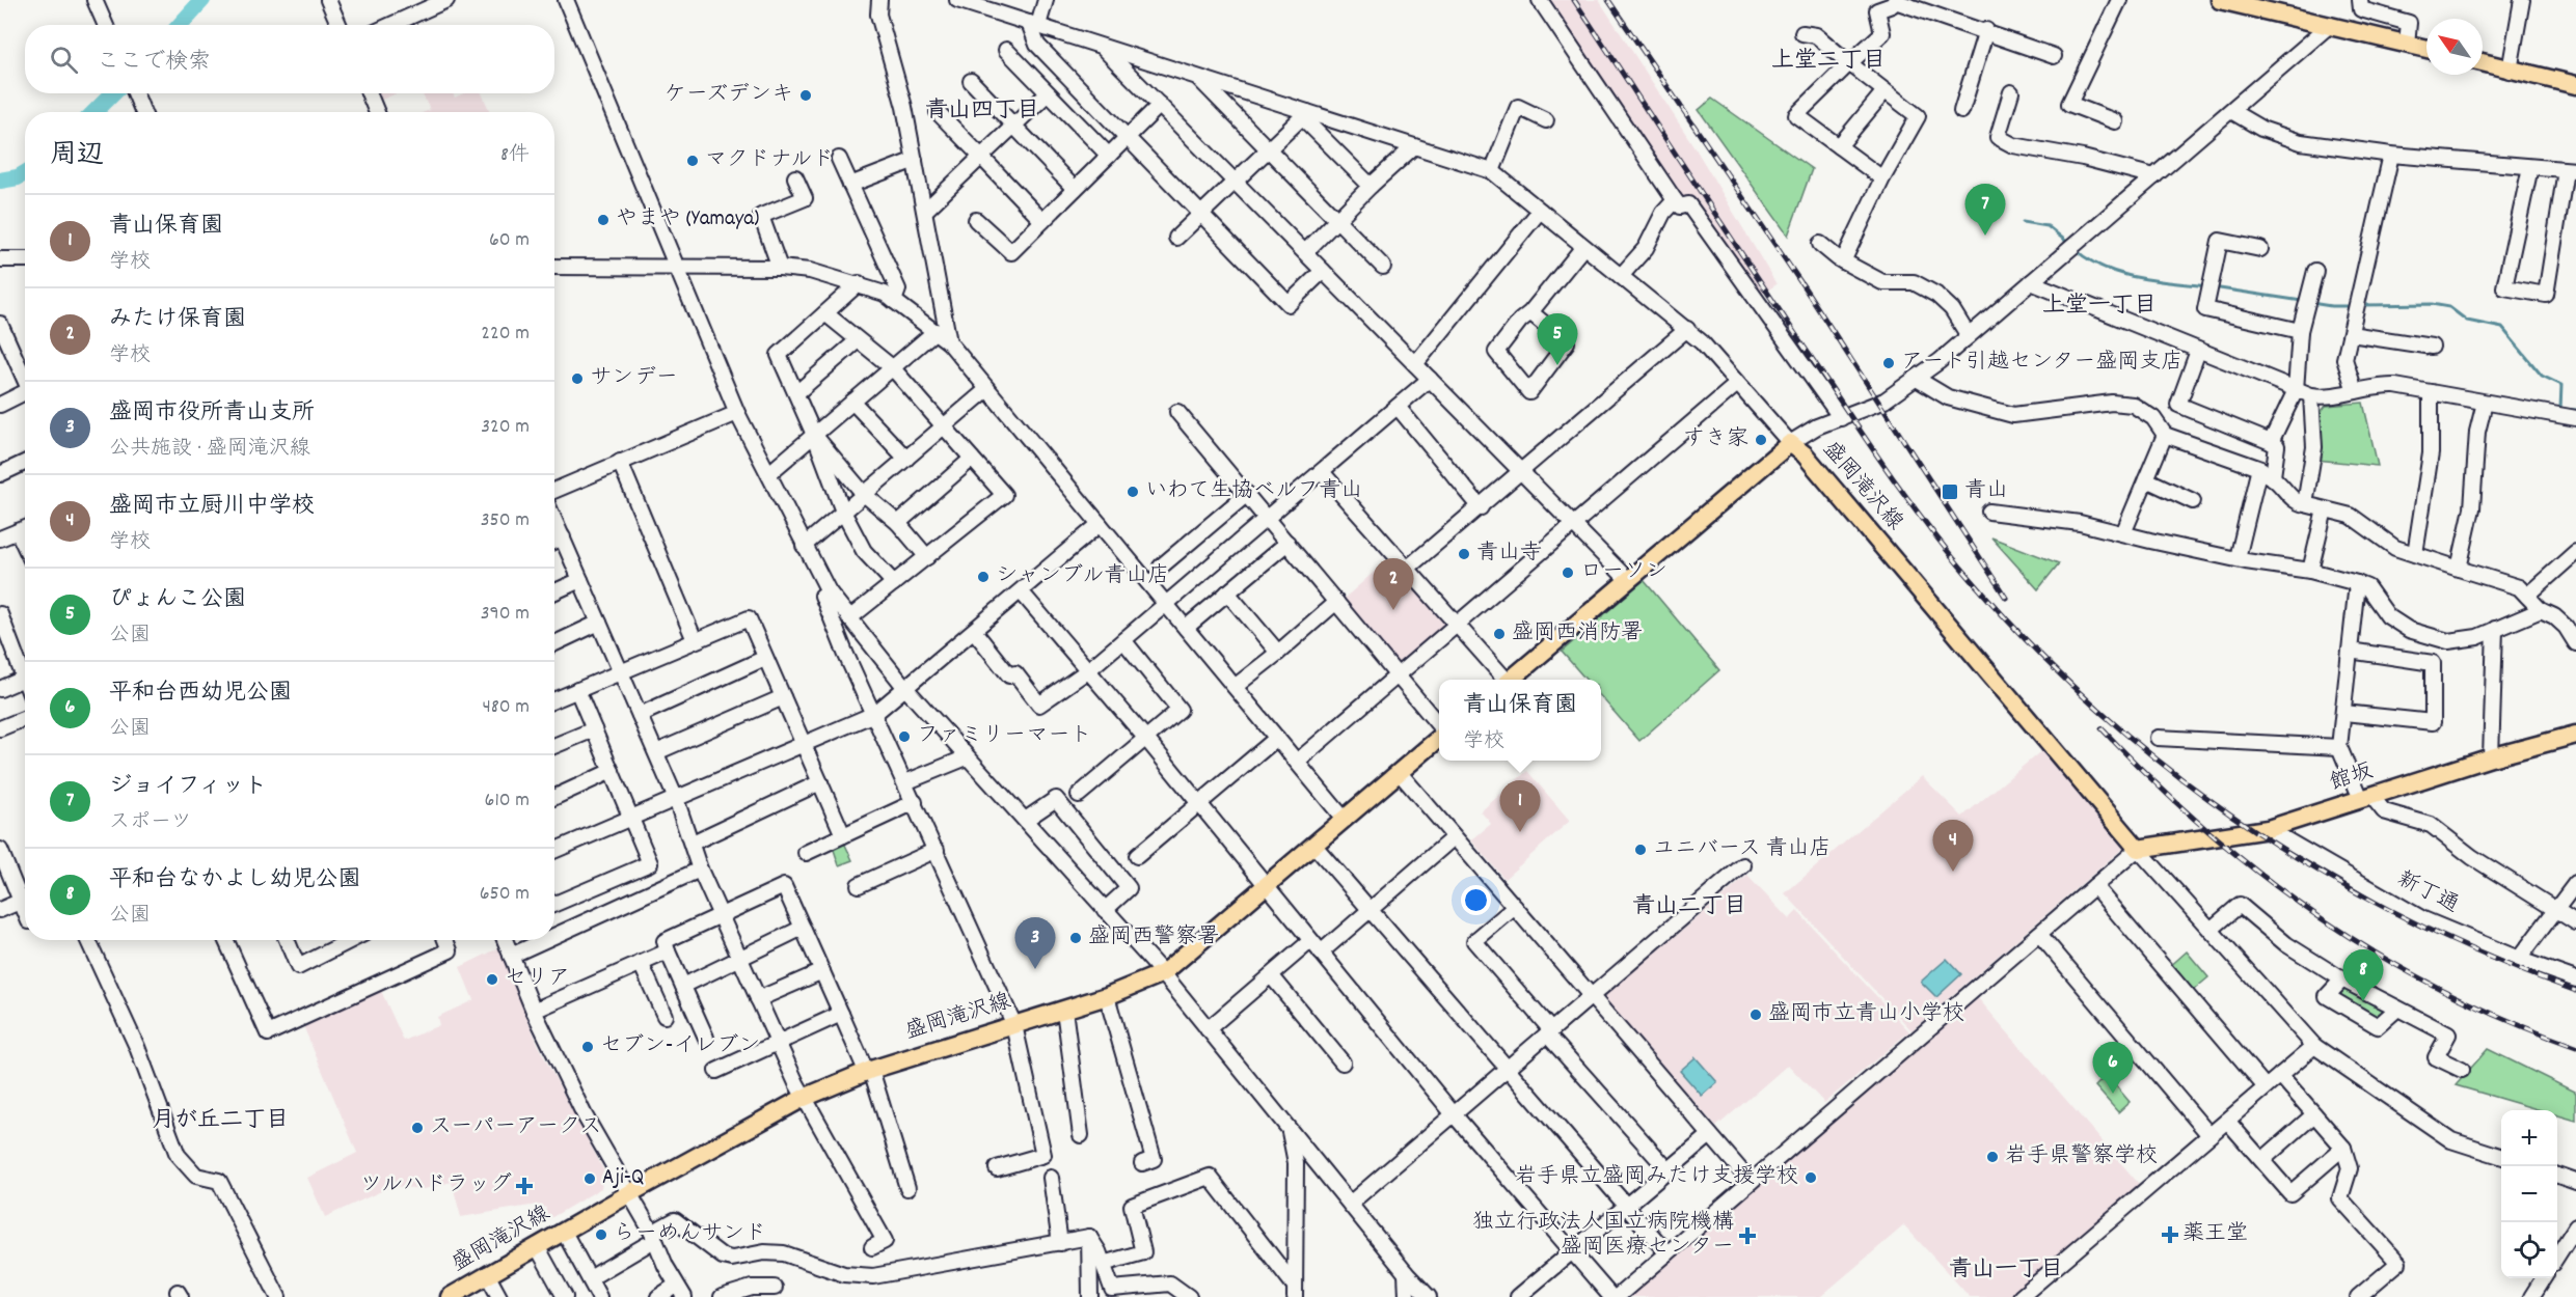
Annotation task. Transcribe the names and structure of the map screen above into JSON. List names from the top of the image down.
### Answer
{
  "streets": {
    "main road": ["盛岡滝沢線", "館坂"],
    "street": ["新丁通"]
  },
  "crossings": [
    ["盛岡滝沢線", "館坂"],
    ["館坂", "新丁通"]
  ],
  "districts": [
    "上堂二丁目",
    "青山四丁目",
    "上堂一丁目",
    "青山二丁目",
    "月が丘二丁目",
    "青山一丁目"
  ],
  "places": {
    "other": [
      "ケーズデンキ",
      "マクドナルド",
      "やまや (Yamaya)",
      "アート引越センター盛岡支店",
      "サンデー",
      "すき家",
      "いわて生協ベルフ青山",
      "青山寺",
      "ローソン",
      "シャンブル青山店",
      "盛岡西消防署",
      "ファミリーマート",
      "ユニバース 青山店",
      "盛岡西警察署",
      "セリア",
      "盛岡市立青山小学校",
      "セブン-イレブン",
      "スーパーアークス",
      "岩手県警察学校",
      "岩手県立盛岡みたけ支援学校",
      "Aji-Q",
      "らーめんサンド"
    ],
    "transit": ["青山"],
    "health": ["ツルハドラッグ", "薬王堂", "独立行政法人国立病院機構 盛岡医療センター"]
  },
  "north": "top left",
  "page": {
    "search": "ここで検索",
    "heading": ["周辺", "8件"],
    "pins": [
      "7",
      "5",
      "2",
      "1",
      "4",
      "3",
      "8",
      "6"
    ],
    "list": [
      {
        "mark": "1",
        "name": "青山保育園",
        "note": "学校",
        "value": "60 m"
      },
      {
        "mark": "2",
        "name": "みたけ保育園",
        "note": "学校",
        "value": "220 m"
      },
      {
        "mark": "3",
        "name": "盛岡市役所青山支所",
        "note": "公共施設 · 盛岡滝沢線",
        "value": "320 m"
      },
      {
        "mark": "4",
        "name": "盛岡市立厨川中学校",
        "note": "学校",
        "value": "350 m"
      },
      {
        "mark": "5",
        "name": "ぴょんこ公園",
        "note": "公園",
        "value": "390 m"
      },
      {
        "mark": "6",
        "name": "平和台西幼児公園",
        "note": "公園",
        "value": "480 m"
      },
      {
        "mark": "7",
        "name": "ジョイフィット",
        "note": "スポーツ",
        "value": "610 m"
      },
      {
        "mark": "8",
        "name": "平和台なかよし幼児公園",
        "note": "公園",
        "value": "650 m"
      }
    ],
    "popup": ["青山保育園", "学校"],
    "map_buttons": ["+", "−"]
  }
}
